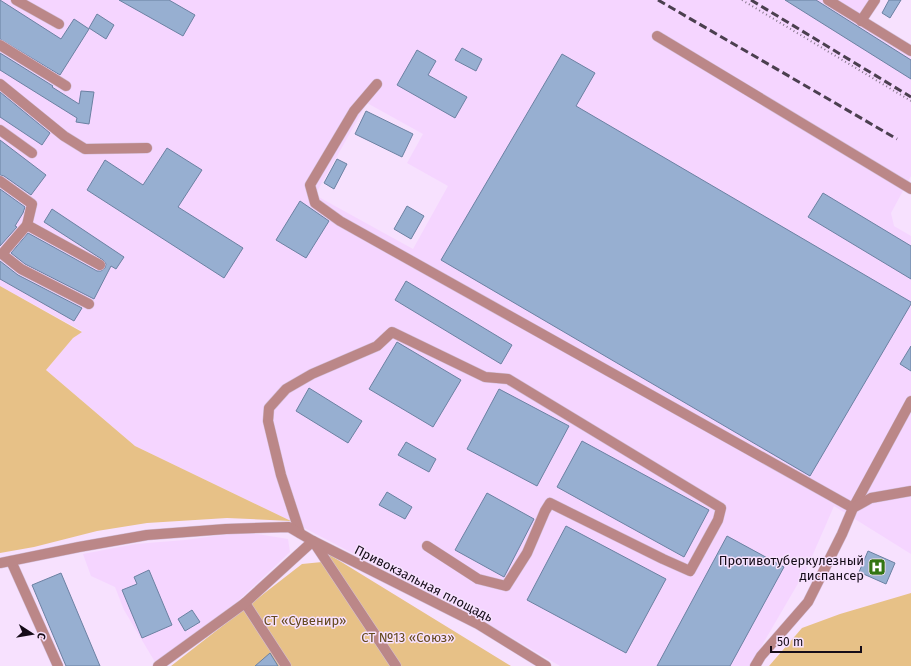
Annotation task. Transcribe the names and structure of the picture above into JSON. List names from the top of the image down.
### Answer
{
  "streets": {
    "street": ["Привокзальная площадь"]
  },
  "parks": ["СТ «Сувенир»", "СТ №13 «Союз»"],
  "places": {
    "hospital": ["Противотуберкулезный диспансер"]
  },
  "scale_bar": "50 m",
  "north": "right"
}
